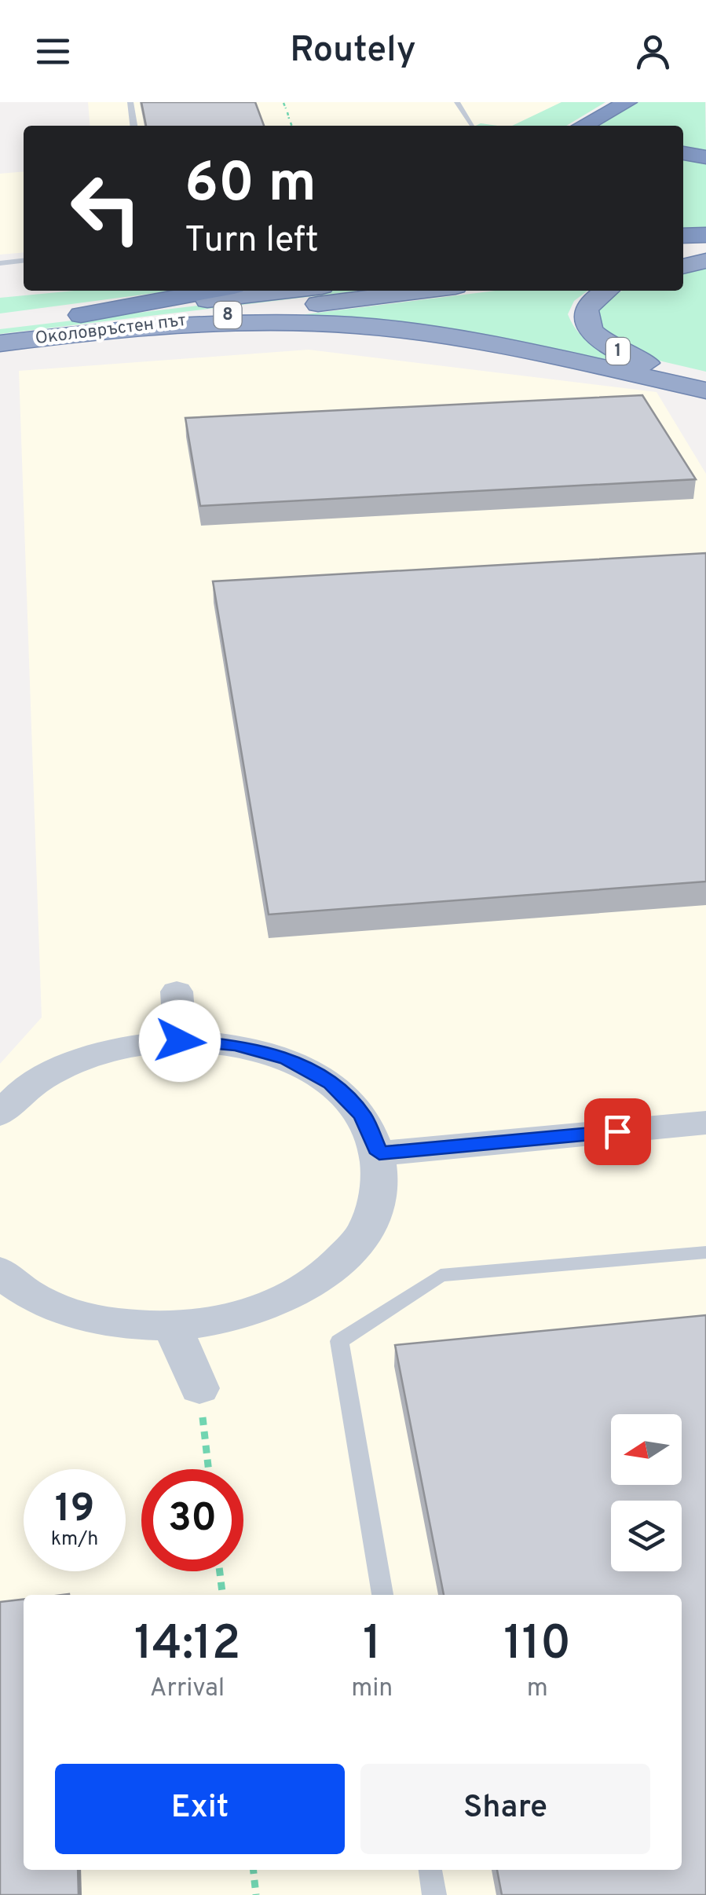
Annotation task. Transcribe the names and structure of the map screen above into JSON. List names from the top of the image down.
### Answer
{
  "streets": {
    "highway": ["8", "Околовръстен път", "1"]
  },
  "north": "left",
  "page": {
    "header": "Routely",
    "turn": ["60 m", "Turn left"],
    "speed": "19 km/h",
    "limit": "30",
    "eta": [
      "14:12",
      "Arrival",
      "1",
      "min",
      "110",
      "m"
    ],
    "buttons": ["Exit", "Share"]
  }
}
